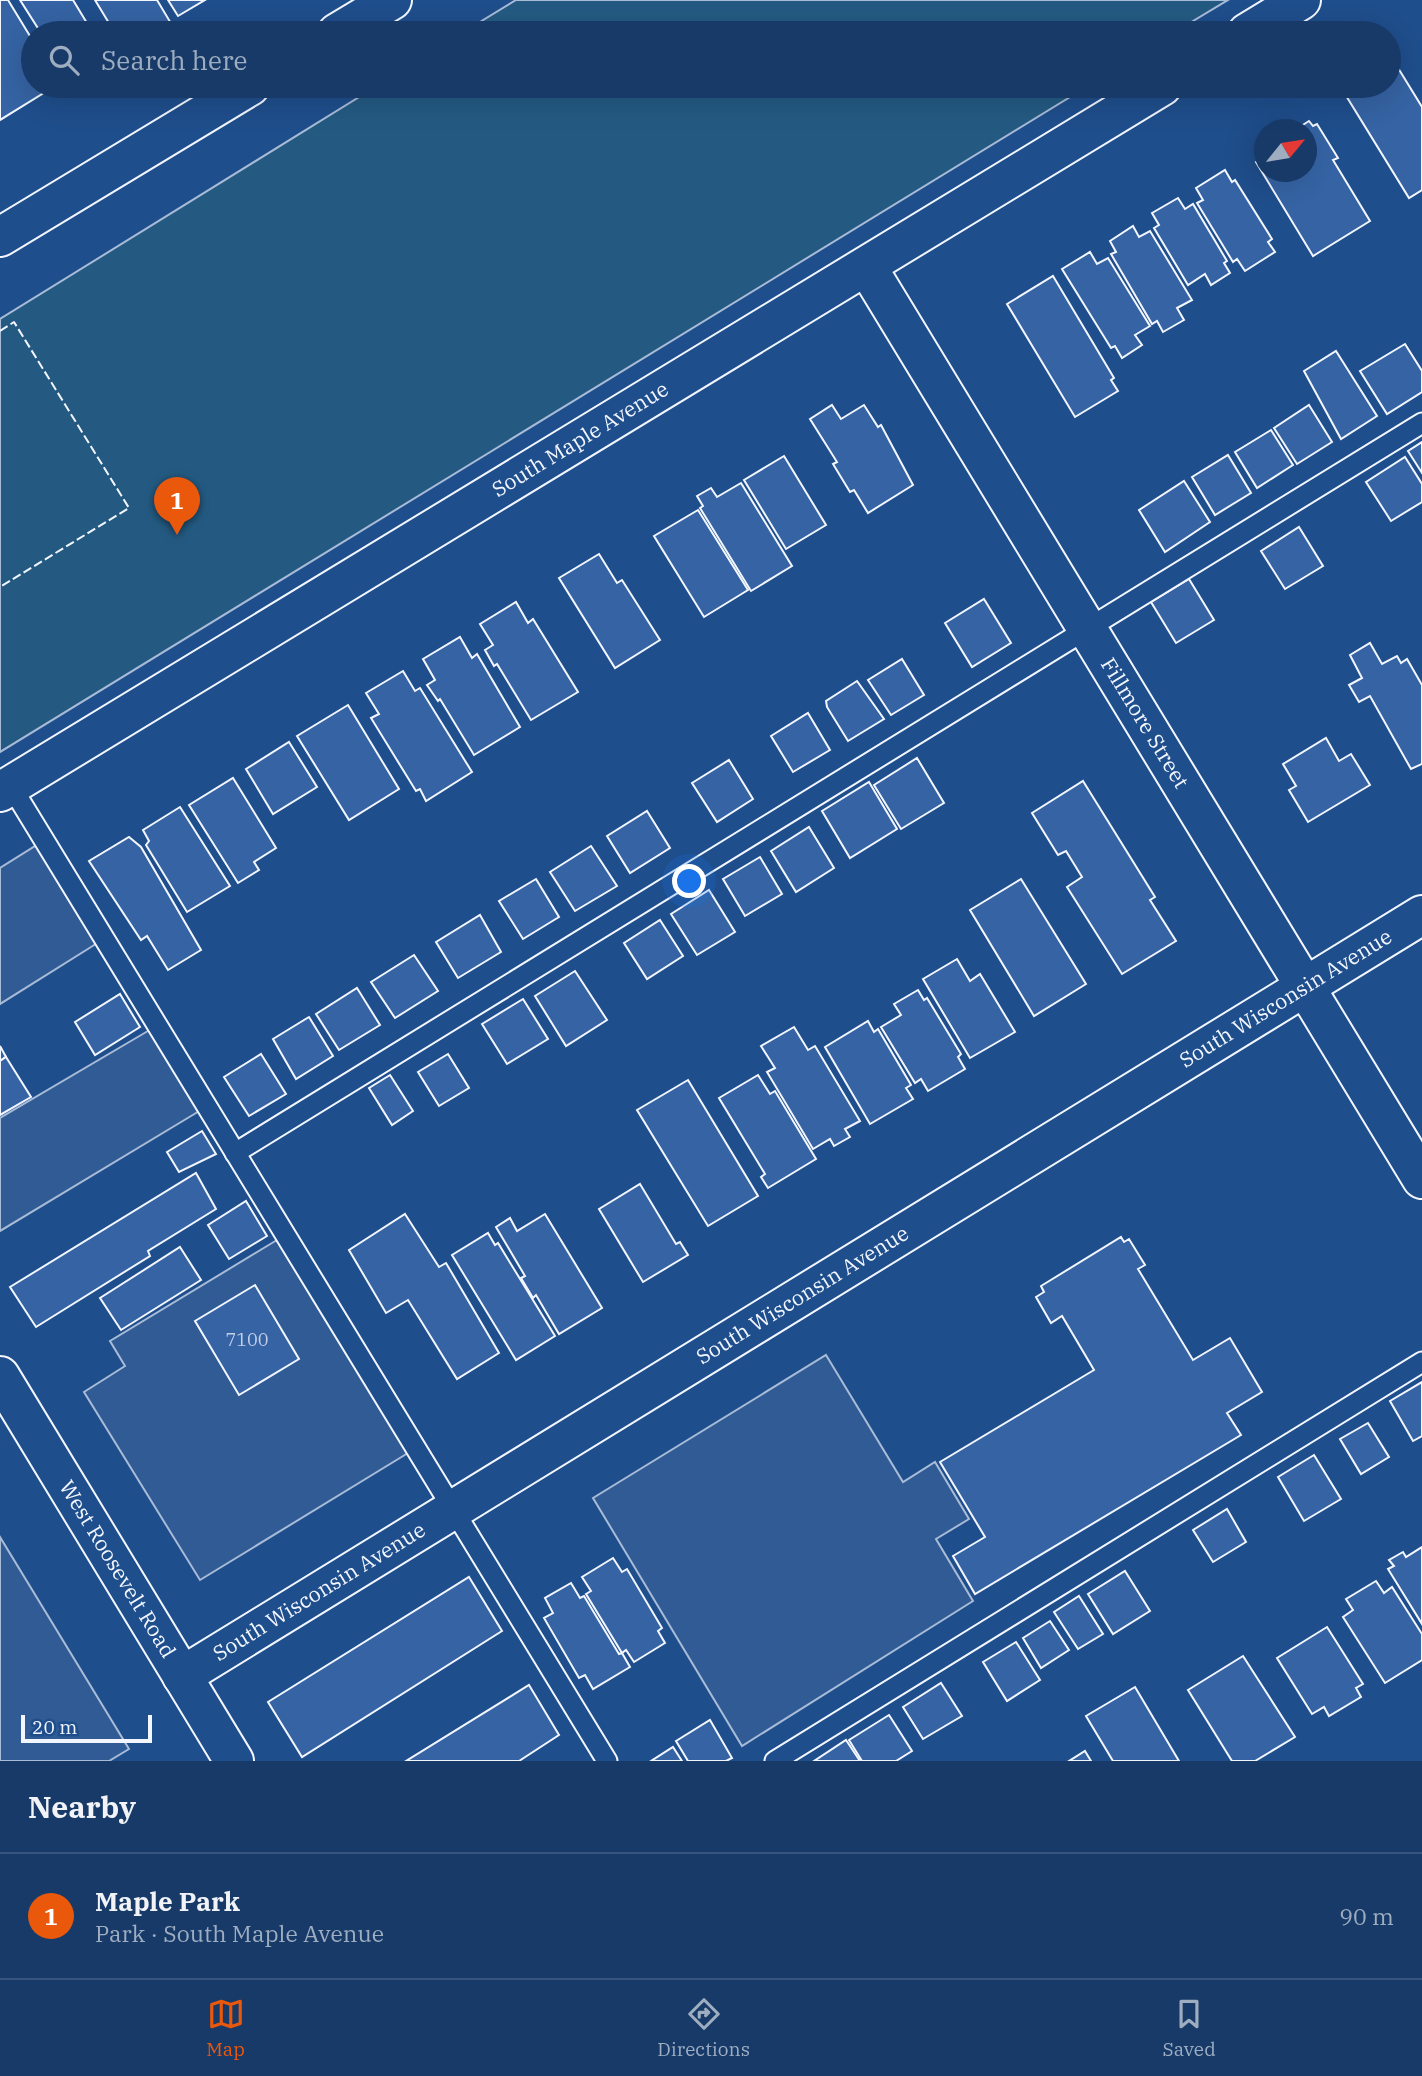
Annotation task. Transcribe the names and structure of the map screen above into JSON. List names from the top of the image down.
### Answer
{
  "streets": {
    "street": [
      "South Maple Avenue",
      "Fillmore Street",
      "South Wisconsin Avenue",
      "West Roosevelt Road"
    ]
  },
  "crossings": [
    ["South Maple Avenue", "Fillmore Street"],
    ["Fillmore Street", "South Wisconsin Avenue"],
    ["South Wisconsin Avenue", "West Roosevelt Road"]
  ],
  "house_numbers": ["7100"],
  "scale_bar": "20 m",
  "north": "top right",
  "page": {
    "search": "Search here",
    "pins": "1",
    "scale": "20 m",
    "heading": "Nearby",
    "list": [
      {
        "mark": "1",
        "name": "Maple Park",
        "note": "Park · South Maple Avenue",
        "value": "90 m"
      }
    ],
    "nav": ["Map", "Directions", "Saved"]
  }
}
